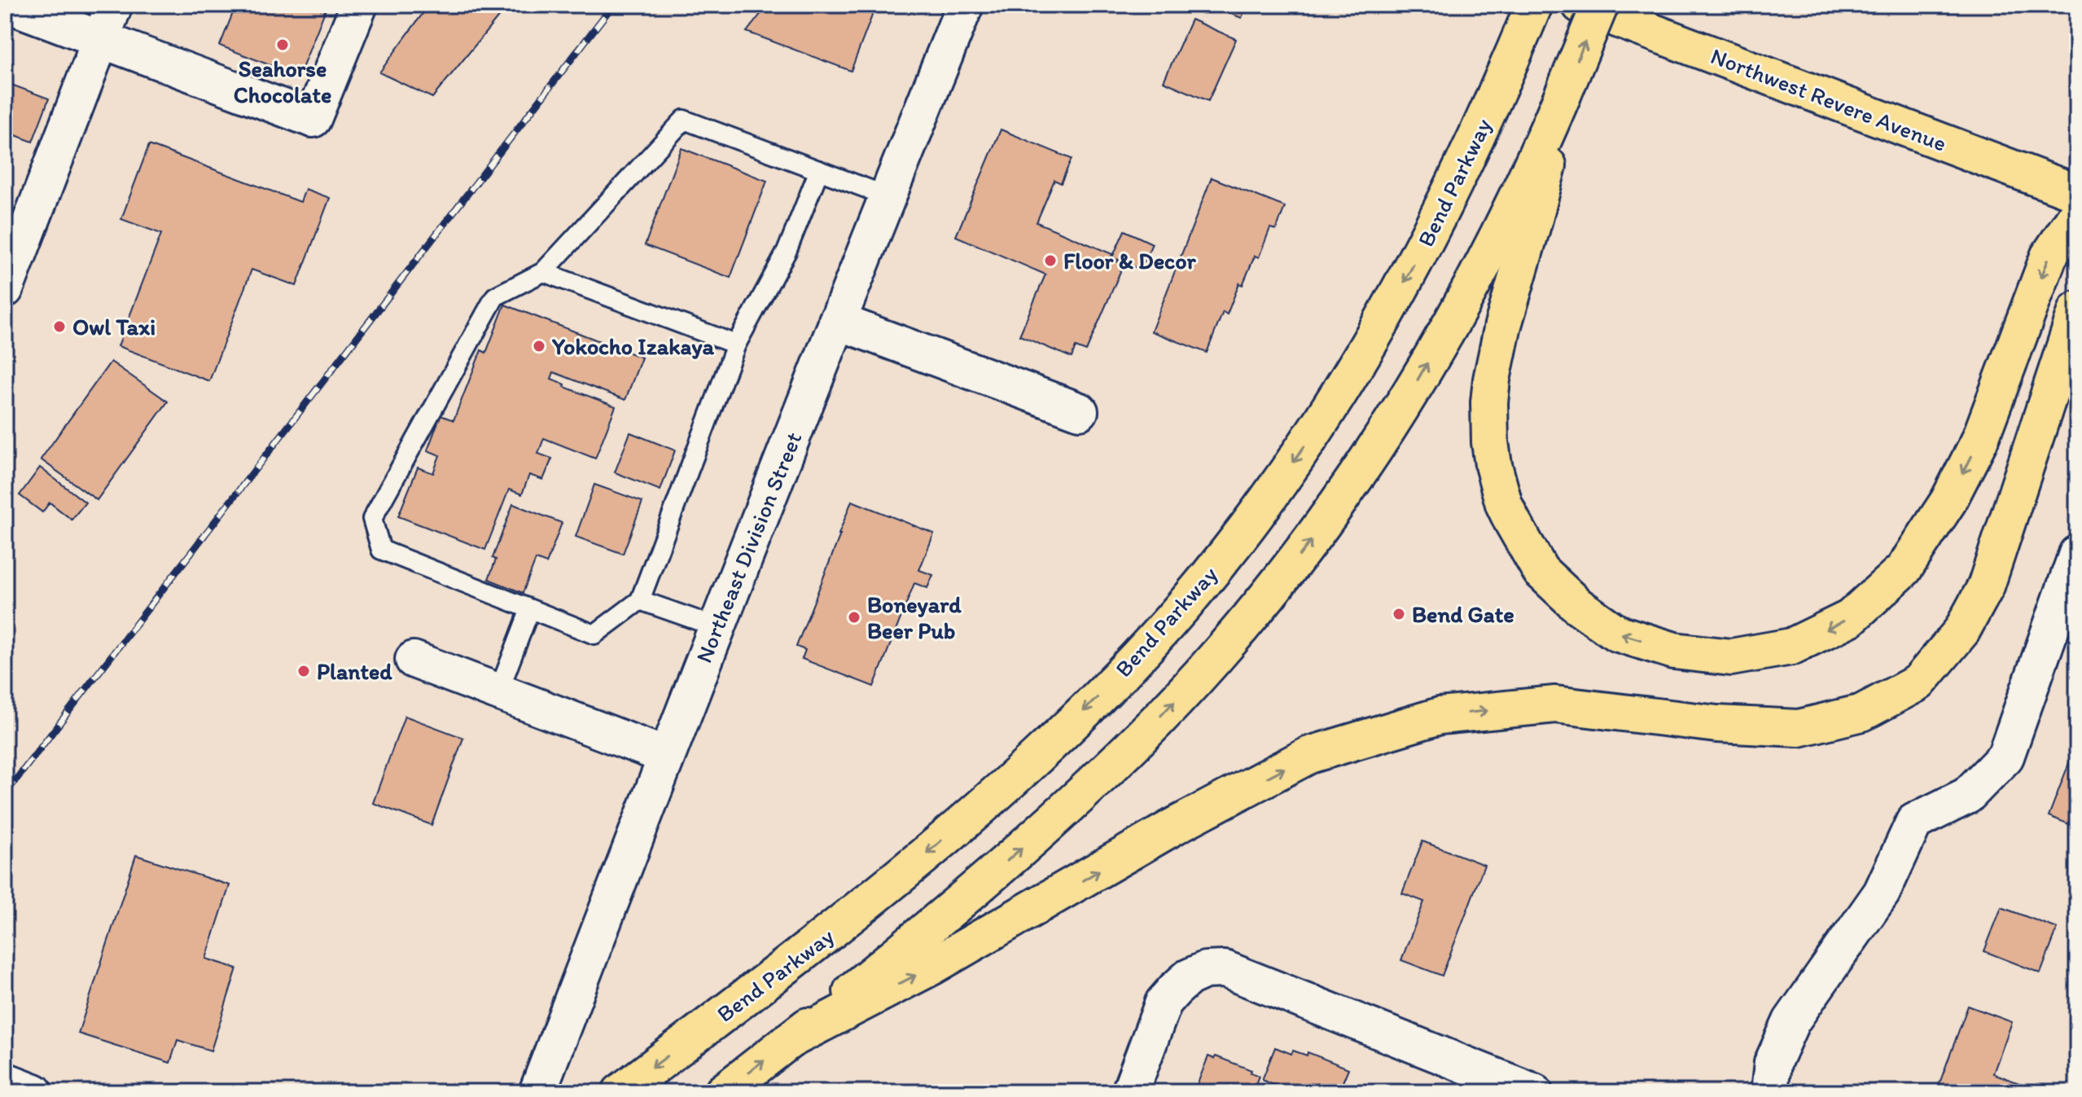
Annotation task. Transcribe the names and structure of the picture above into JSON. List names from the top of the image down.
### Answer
{
  "streets": {
    "main road": ["Northwest Revere Avenue", "Bend Parkway"],
    "street": ["Northeast Division Street"]
  },
  "places": [
    "Seahorse Chocolate",
    "Floor & Decor",
    "Owl Taxi",
    "Yokocho Izakaya",
    "Bend Gate",
    "Boneyard Beer Pub",
    "Planted"
  ]
}
